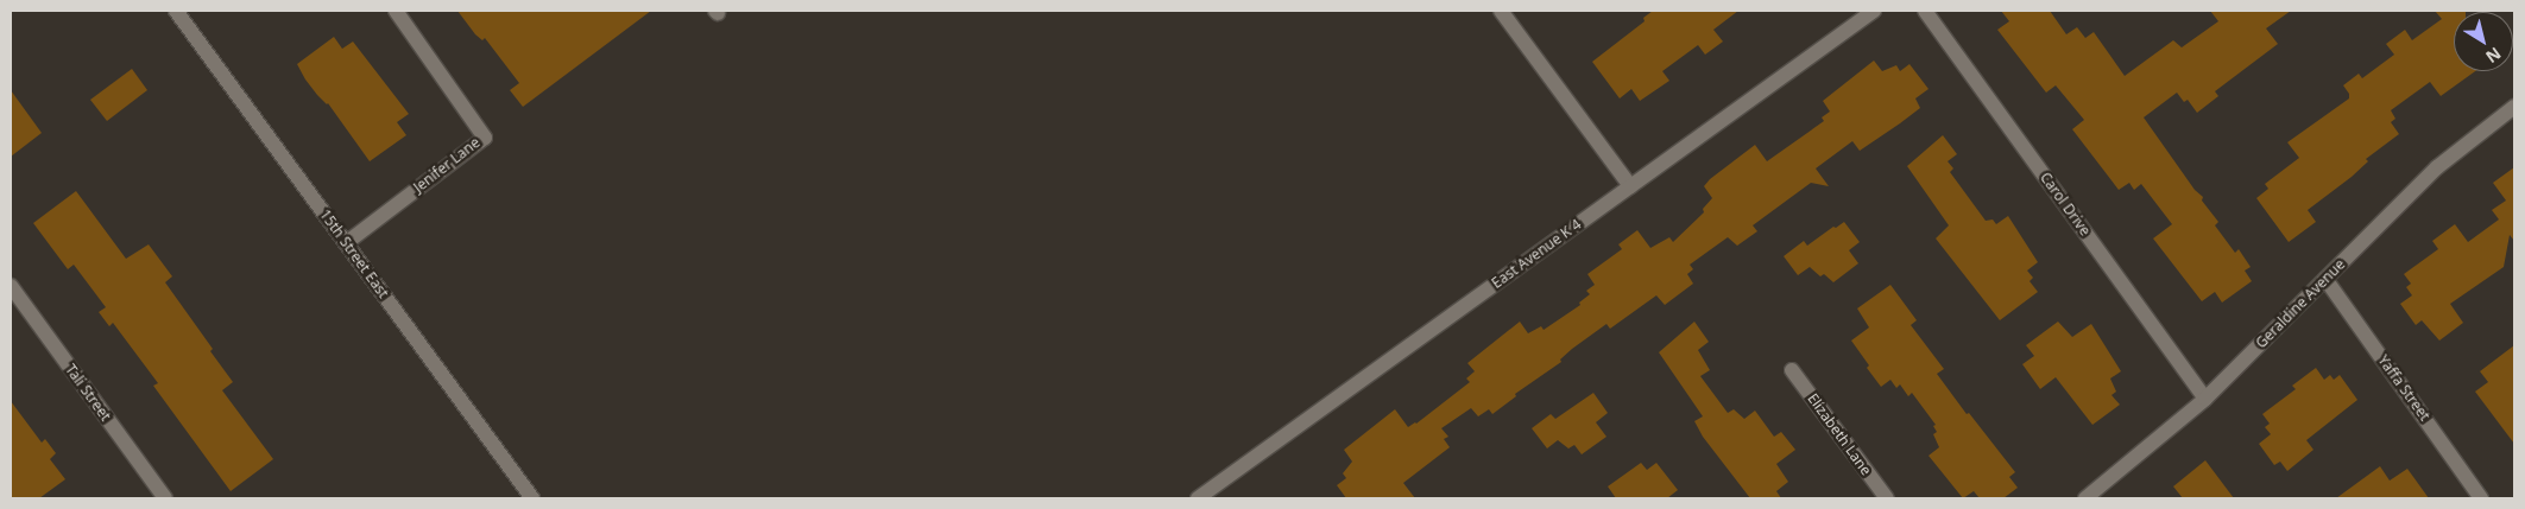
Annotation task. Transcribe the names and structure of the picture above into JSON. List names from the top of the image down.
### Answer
{
  "streets": {
    "street": [
      "Jenifer Lane",
      "Carol Drive",
      "15th Street East",
      "East Avenue K 4",
      "Geraldine Avenue",
      "Yaffa Street",
      "Tali Street",
      "Elizabeth Lane"
    ]
  },
  "crossings": [
    ["Jenifer Lane", "15th Street East"],
    ["Carol Drive", "Geraldine Avenue"],
    ["Geraldine Avenue", "Yaffa Street"]
  ],
  "north": "bottom right"
}
